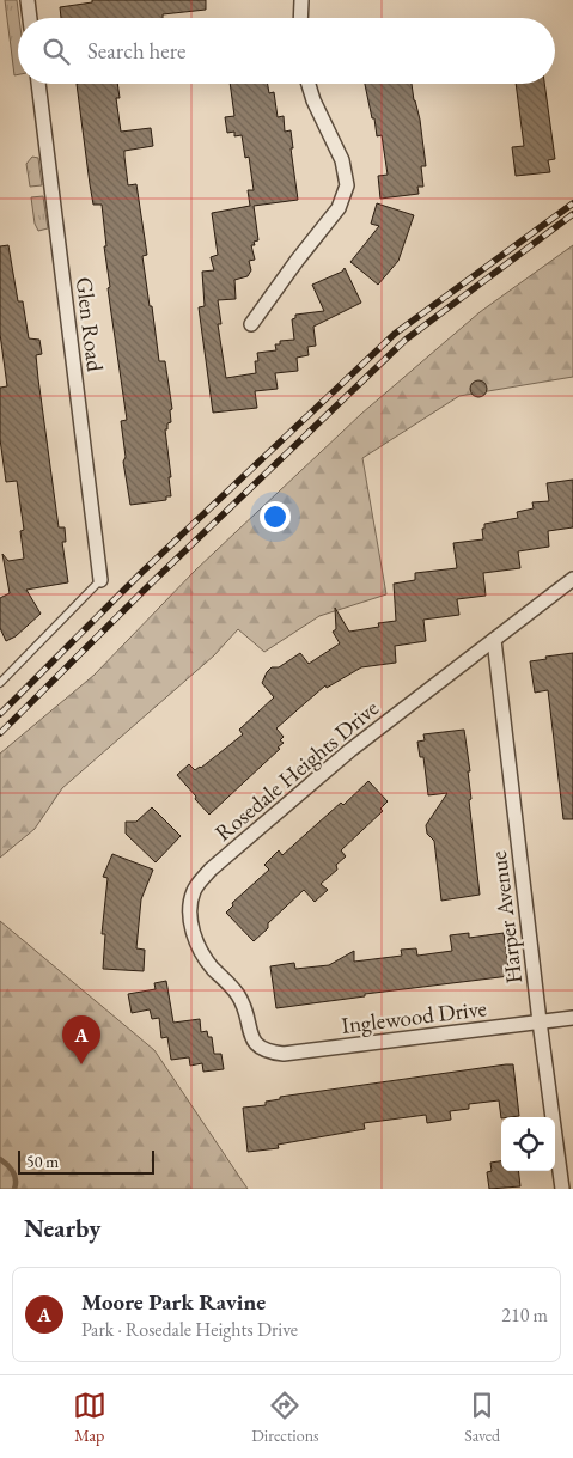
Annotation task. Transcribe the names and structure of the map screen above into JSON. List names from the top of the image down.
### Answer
{
  "streets": {
    "street": [
      "Glen Road",
      "Rosedale Heights Drive",
      "Harper Avenue",
      "Inglewood Drive"
    ]
  },
  "crossings": [
    ["Rosedale Heights Drive", "Harper Avenue"],
    ["Rosedale Heights Drive", "Inglewood Drive"],
    ["Harper Avenue", "Inglewood Drive"]
  ],
  "scale_bar": "50 m",
  "page": {
    "search": "Search here",
    "pins": "A",
    "scale": "50 m",
    "heading": "Nearby",
    "list": [
      {
        "mark": "A",
        "name": "Moore Park Ravine",
        "note": "Park · Rosedale Heights Drive",
        "value": "210 m"
      }
    ],
    "nav": ["Map", "Directions", "Saved"]
  }
}
